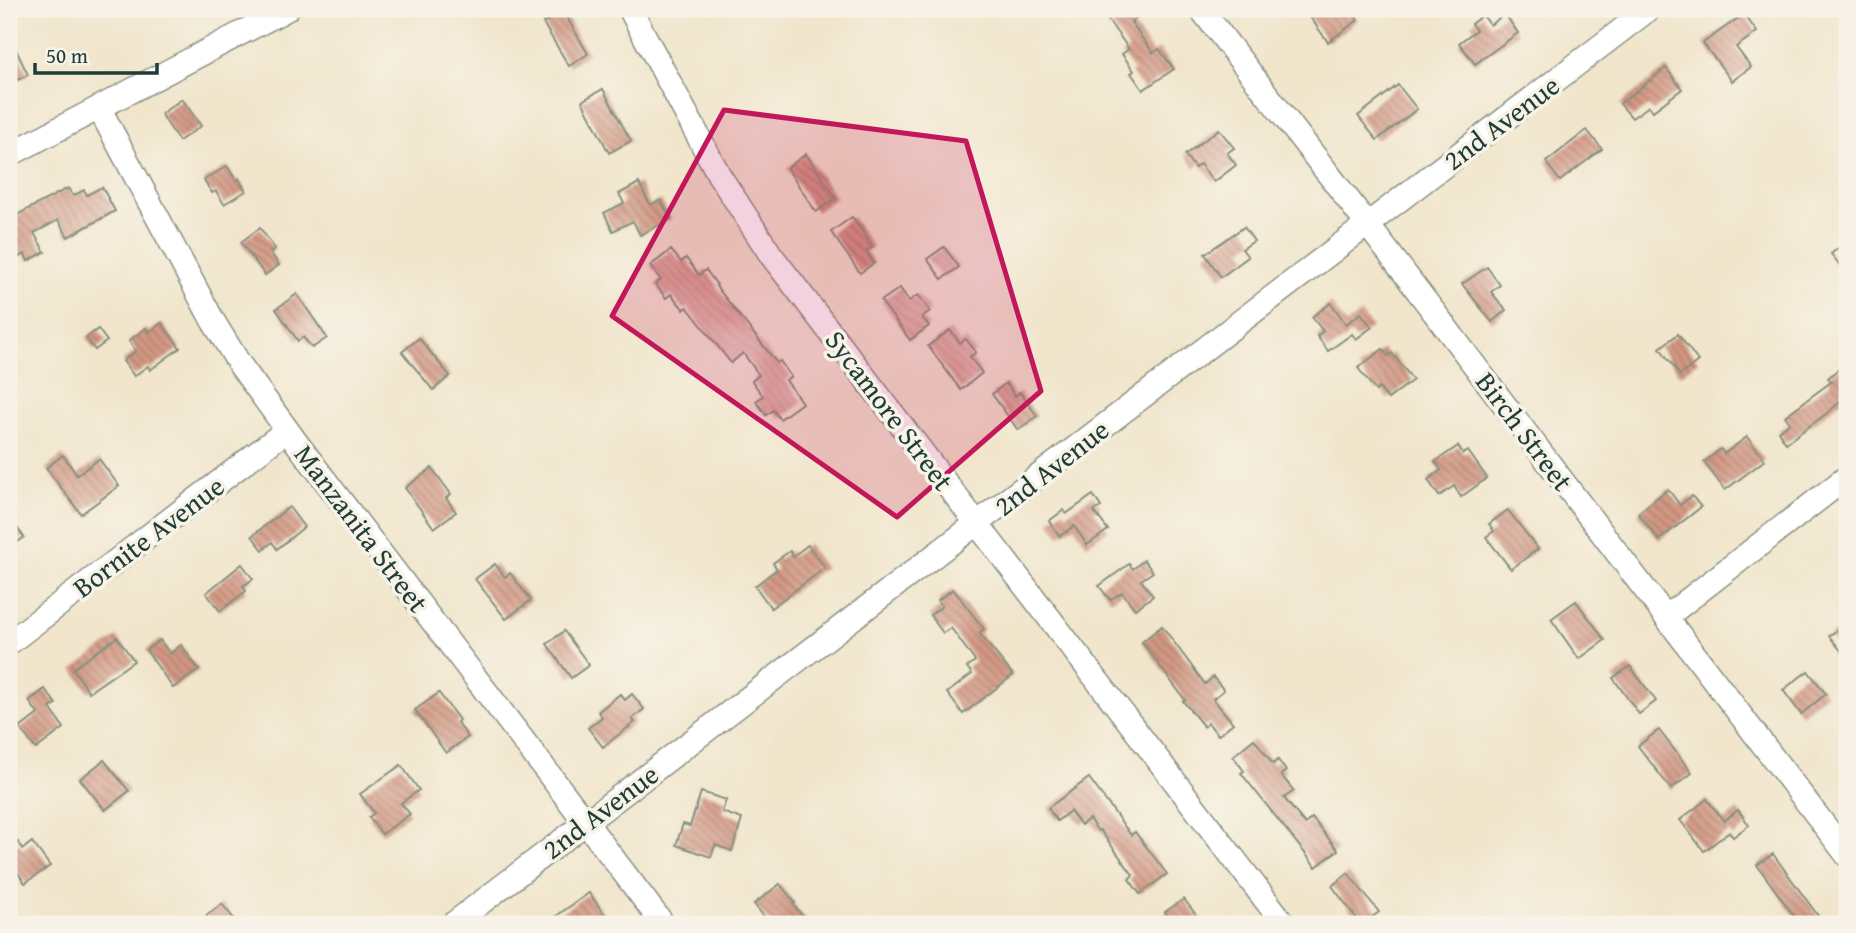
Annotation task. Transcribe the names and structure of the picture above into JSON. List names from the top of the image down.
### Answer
{
  "streets": {
    "street": [
      "2nd Avenue",
      "Sycamore Street",
      "Birch Street",
      "Manzanita Street",
      "Bornite Avenue"
    ]
  },
  "crossings": [
    ["2nd Avenue", "Sycamore Street"],
    ["2nd Avenue", "Birch Street"],
    ["2nd Avenue", "Manzanita Street"],
    ["Manzanita Street", "Bornite Avenue"]
  ],
  "scale_bar": "50 m"
}
